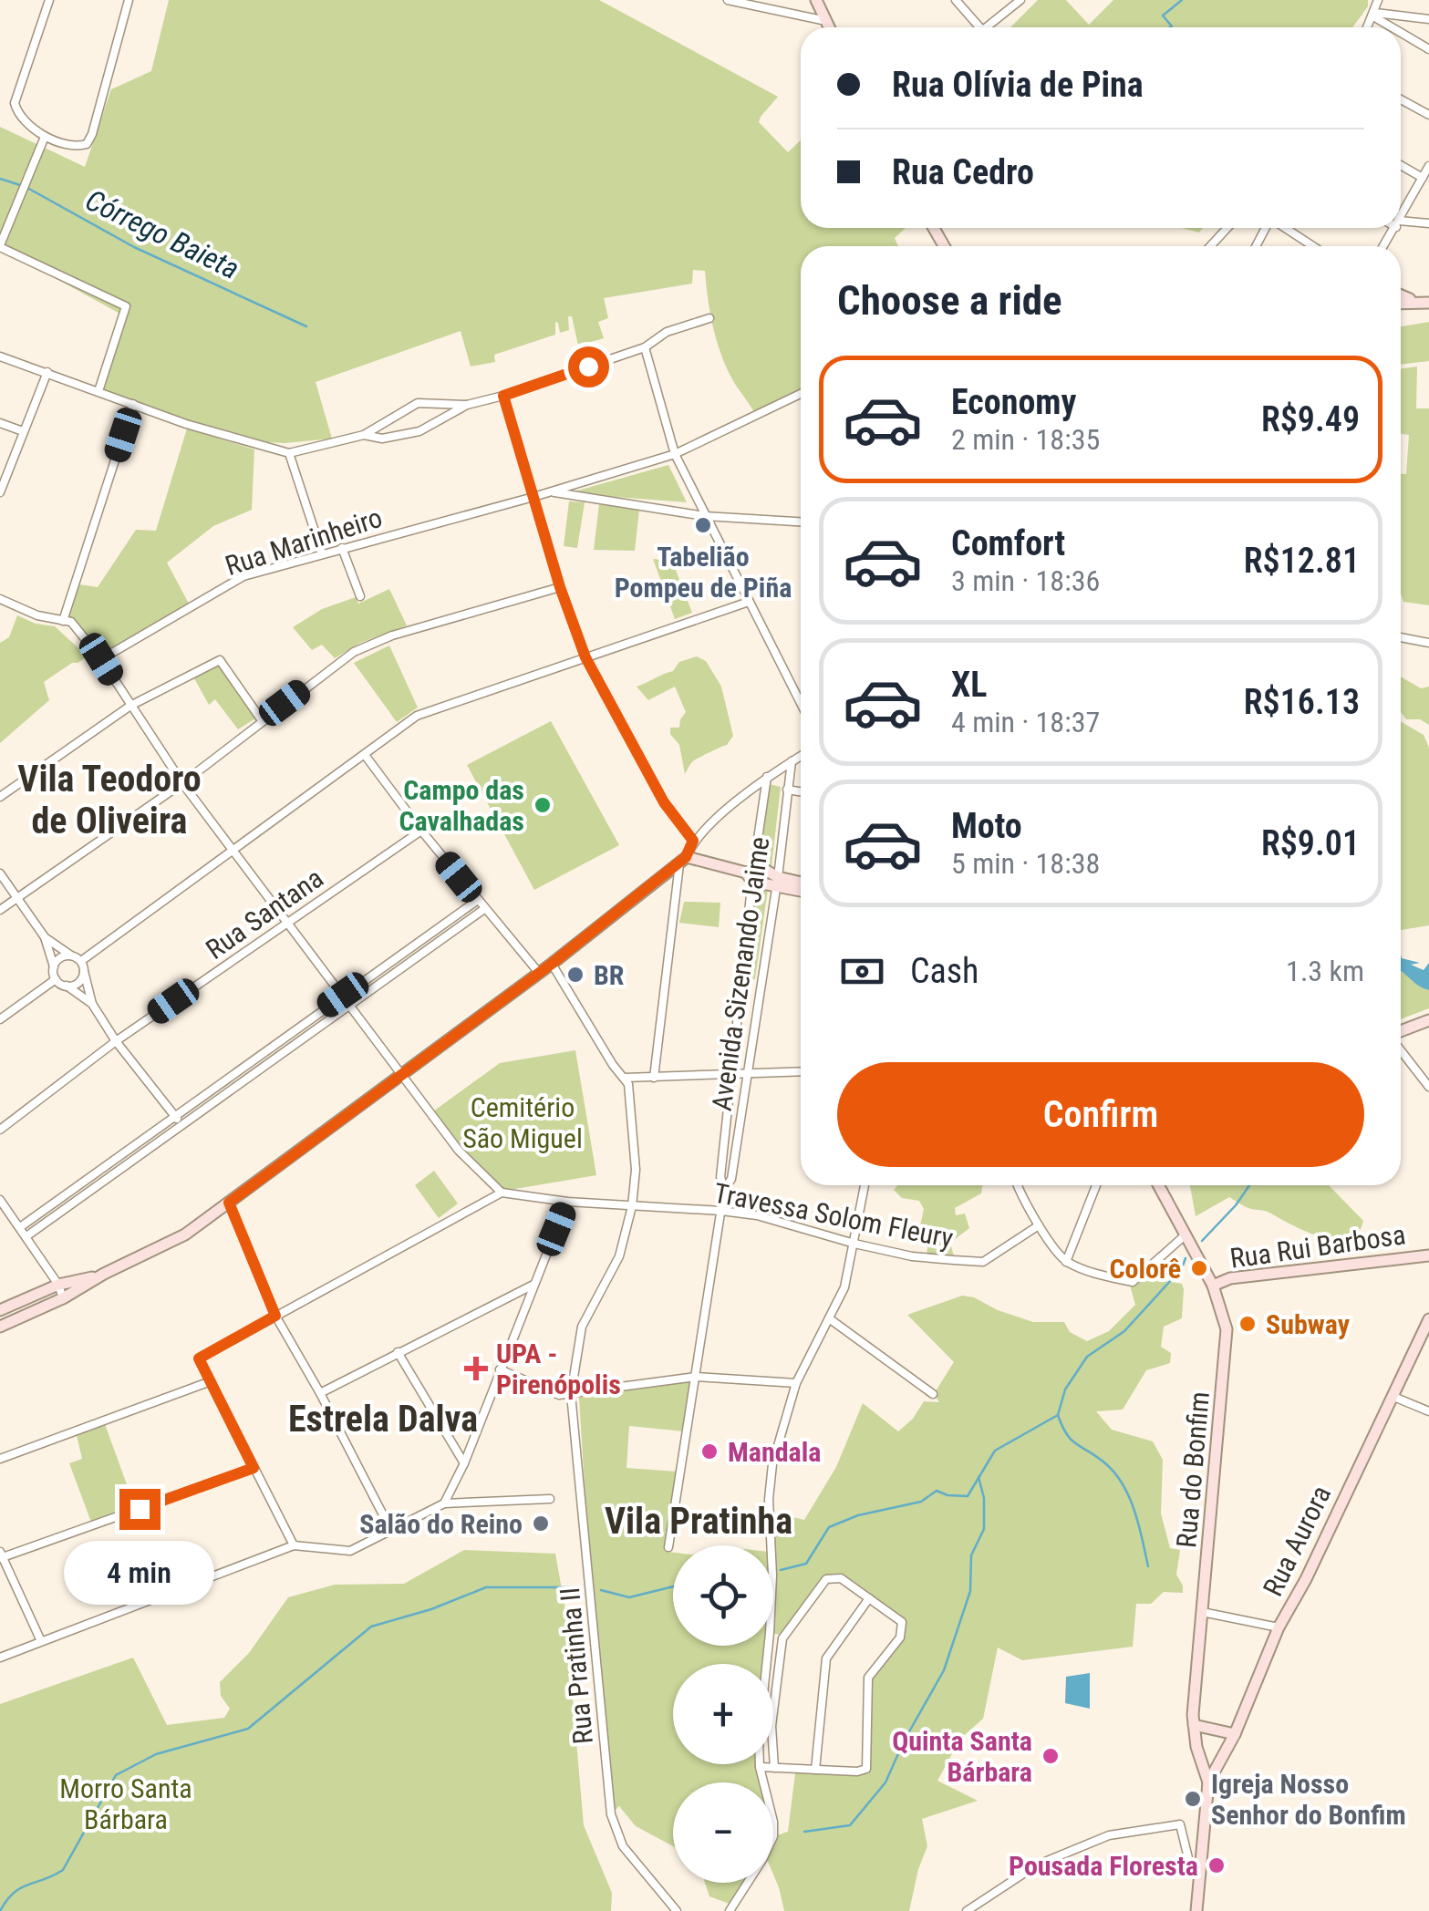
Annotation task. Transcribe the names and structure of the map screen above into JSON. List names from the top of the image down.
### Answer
{
  "streets": {
    "main road": ["Rua Rui Barbosa", "Rua do Bonfim", "Rua Aurora"],
    "street": [
      "Rua Marinheiro",
      "Rua Santana",
      "Avenida Sizenando Jaime",
      "Travessa Solom Fleury",
      "Rua Pratinha II"
    ]
  },
  "crossings": [
    ["Avenida Sizenando Jaime", "Travessa Solom Fleury"],
    ["Travessa Solom Fleury", "Rua Pratinha II"],
    ["Rua Rui Barbosa", "Rua do Bonfim"],
    ["Rua do Bonfim", "Rua Aurora"]
  ],
  "districts": ["Vila Teodoro de Oliveira", "Estrela Dalva", "Vila Pratinha"],
  "water": ["Córrego Baieta"],
  "parks": ["Cemitério São Miguel", "Morro Santa Bárbara"],
  "places": {
    "other": [
      "Tabelião Pompeu de Piña",
      "Campo das Cavalhadas",
      "BR",
      "Colorê",
      "Subway",
      "Mandala",
      "Salão do Reino",
      "Quinta Santa Bárbara",
      "Igreja Nosso Senhor do Bonfim",
      "Pousada Floresta"
    ],
    "health": ["UPA - Pirenópolis"]
  },
  "page": {
    "banner": ["Rua Olívia de Pina", "Rua Cedro"],
    "heading": "Choose a ride",
    "list": [
      {
        "name": "Economy",
        "note": "2 min · 18:35",
        "value": "R$9.49"
      },
      {
        "name": "Comfort",
        "note": "3 min · 18:36",
        "value": "R$12.81"
      },
      {
        "name": "XL",
        "note": "4 min · 18:37",
        "value": "R$16.13"
      },
      {
        "name": "Moto",
        "note": "5 min · 18:38",
        "value": "R$9.01"
      }
    ],
    "pay": ["Cash", "1.3 km"],
    "buttons": "Confirm",
    "bubble": "4 min",
    "map_buttons": ["+", "−"]
  }
}
